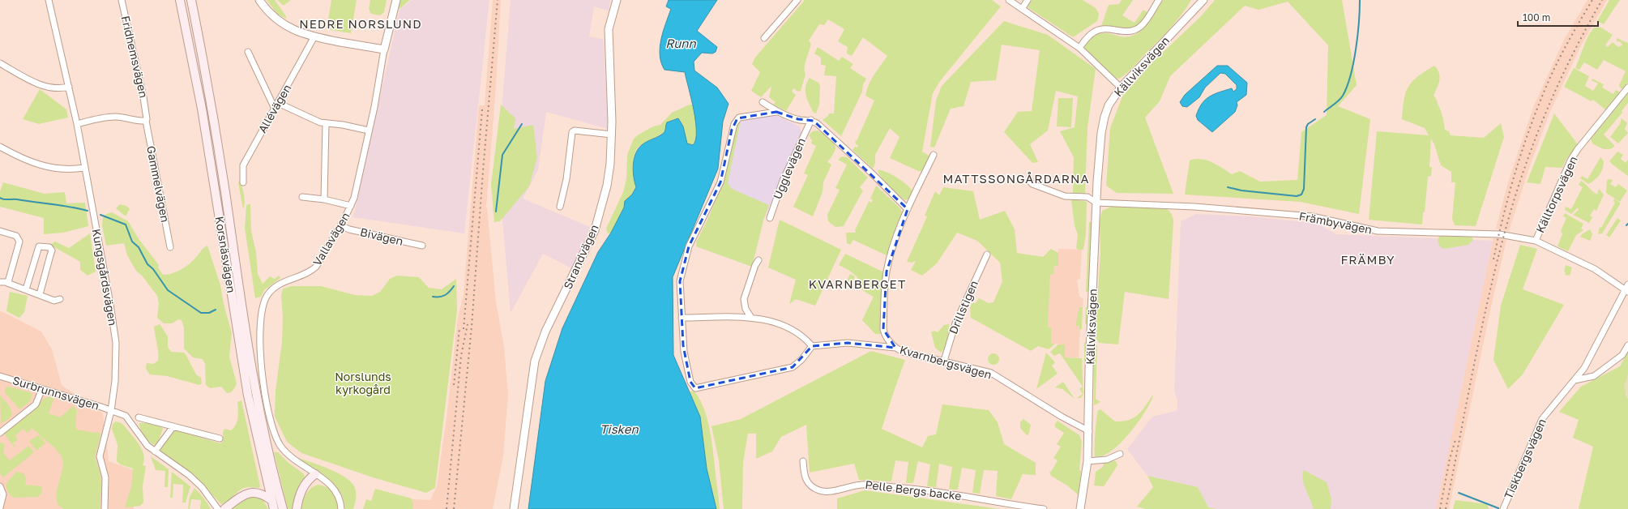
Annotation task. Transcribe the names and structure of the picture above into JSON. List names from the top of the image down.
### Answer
{
  "streets": {
    "main road": ["Korsnäsvägen"],
    "street": [
      "Fridhemsvägen",
      "Källviksvägen",
      "Allévägen",
      "Ugglevägen",
      "Gammelvägen",
      "Källtorpsvägen",
      "Främbyvägen",
      "Bivägen",
      "Vallavägen",
      "Strandvägen",
      "Kungsgårdsvägen",
      "Drillstigen",
      "Kvarnbergsvägen",
      "Surbrunnsvägen",
      "Tiskbergsvägen",
      "Pelle Bergs backe"
    ]
  },
  "crossings": [
    ["Fridhemsvägen", "Gammelvägen"],
    ["Källviksvägen", "Främbyvägen"],
    ["Källviksvägen", "Kvarnbergsvägen"],
    ["Källtorpsvägen", "Främbyvägen"],
    ["Främbyvägen", "Tiskbergsvägen"],
    ["Bivägen", "Vallavägen"],
    ["Kungsgårdsvägen", "Surbrunnsvägen"],
    ["Drillstigen", "Kvarnbergsvägen"]
  ],
  "districts": [
    "NEDRE NORSLUND",
    "MATTSSONGÅRDARNA",
    "FRÄMBY",
    "KVARNBERGET"
  ],
  "water": ["Runn", "Tisken"],
  "parks": ["Norslunds kyrkogård"],
  "scale_bar": "100 m"
}
